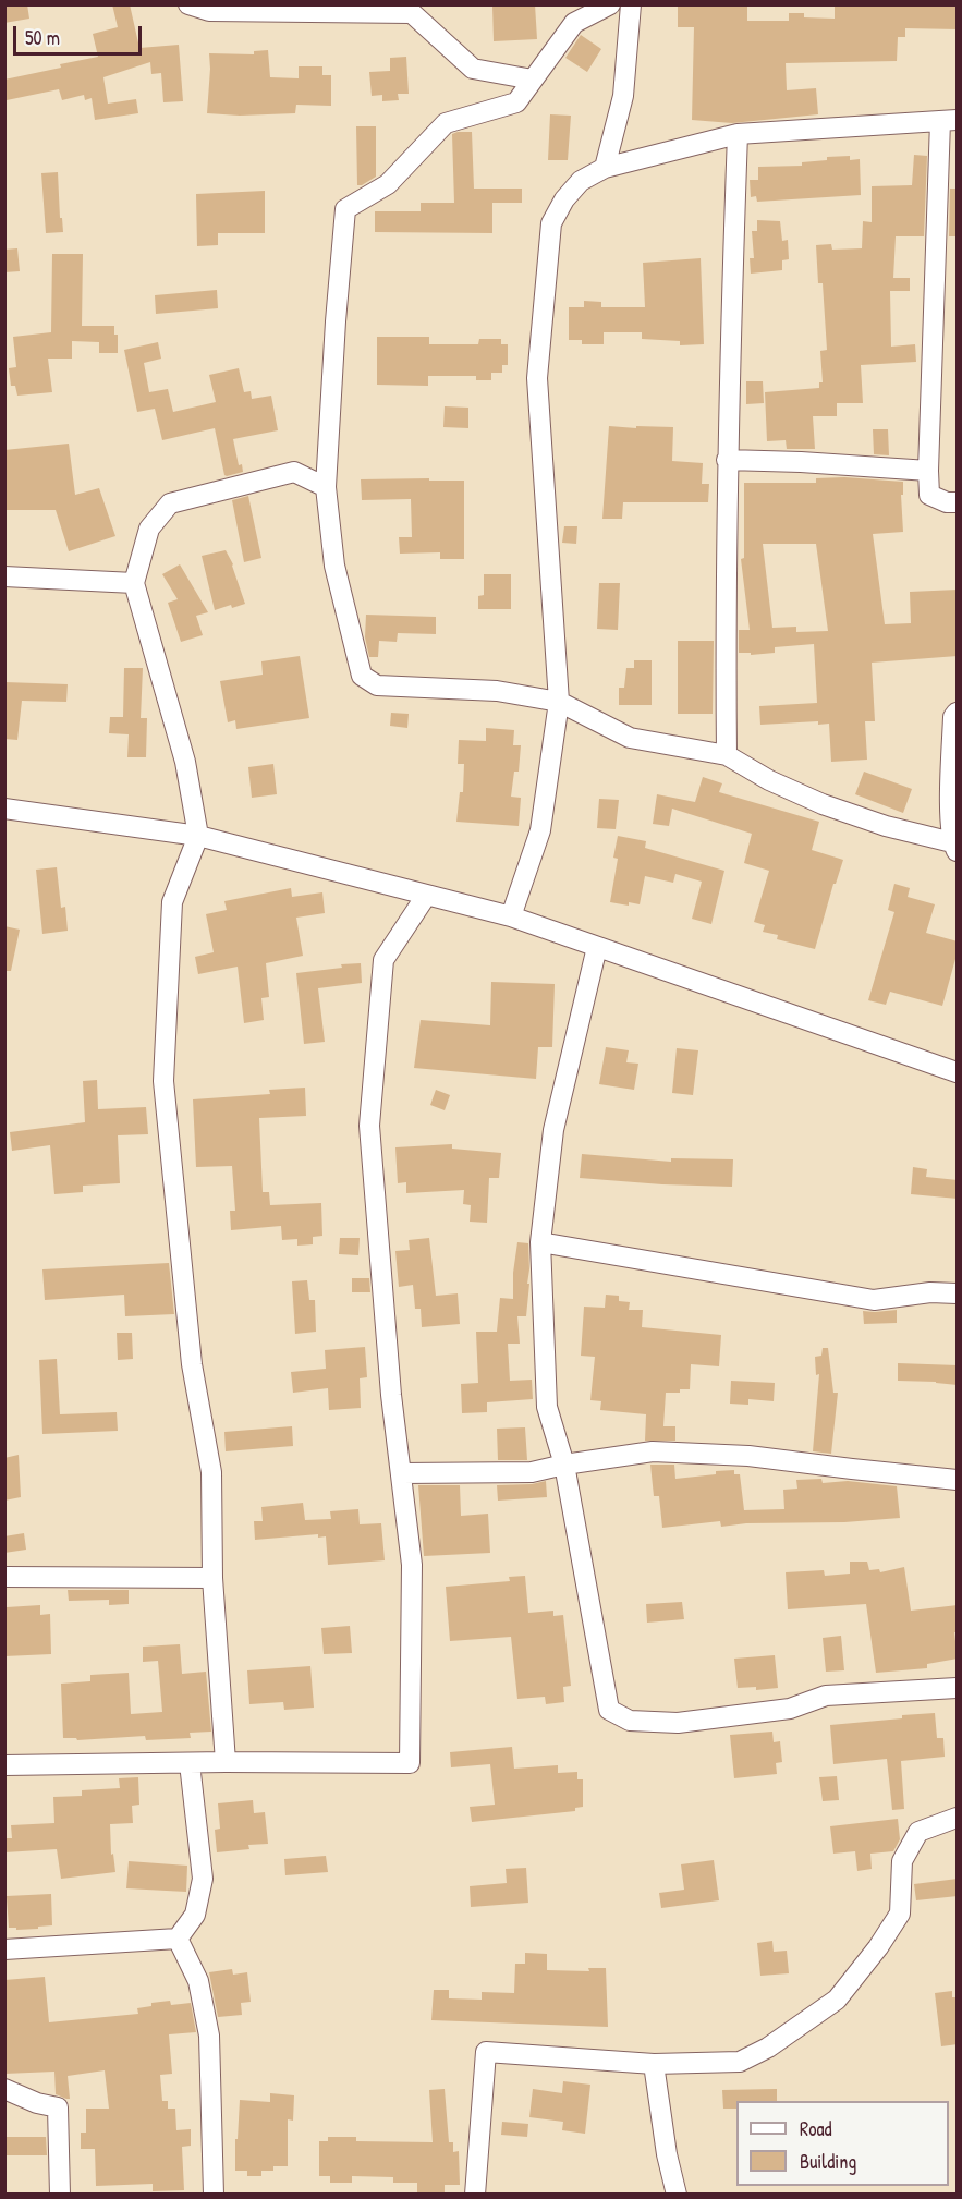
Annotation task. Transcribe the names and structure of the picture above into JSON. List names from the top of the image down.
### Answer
{
  "legend": ["Road", "Building"],
  "scale_bar": "50 m"
}
